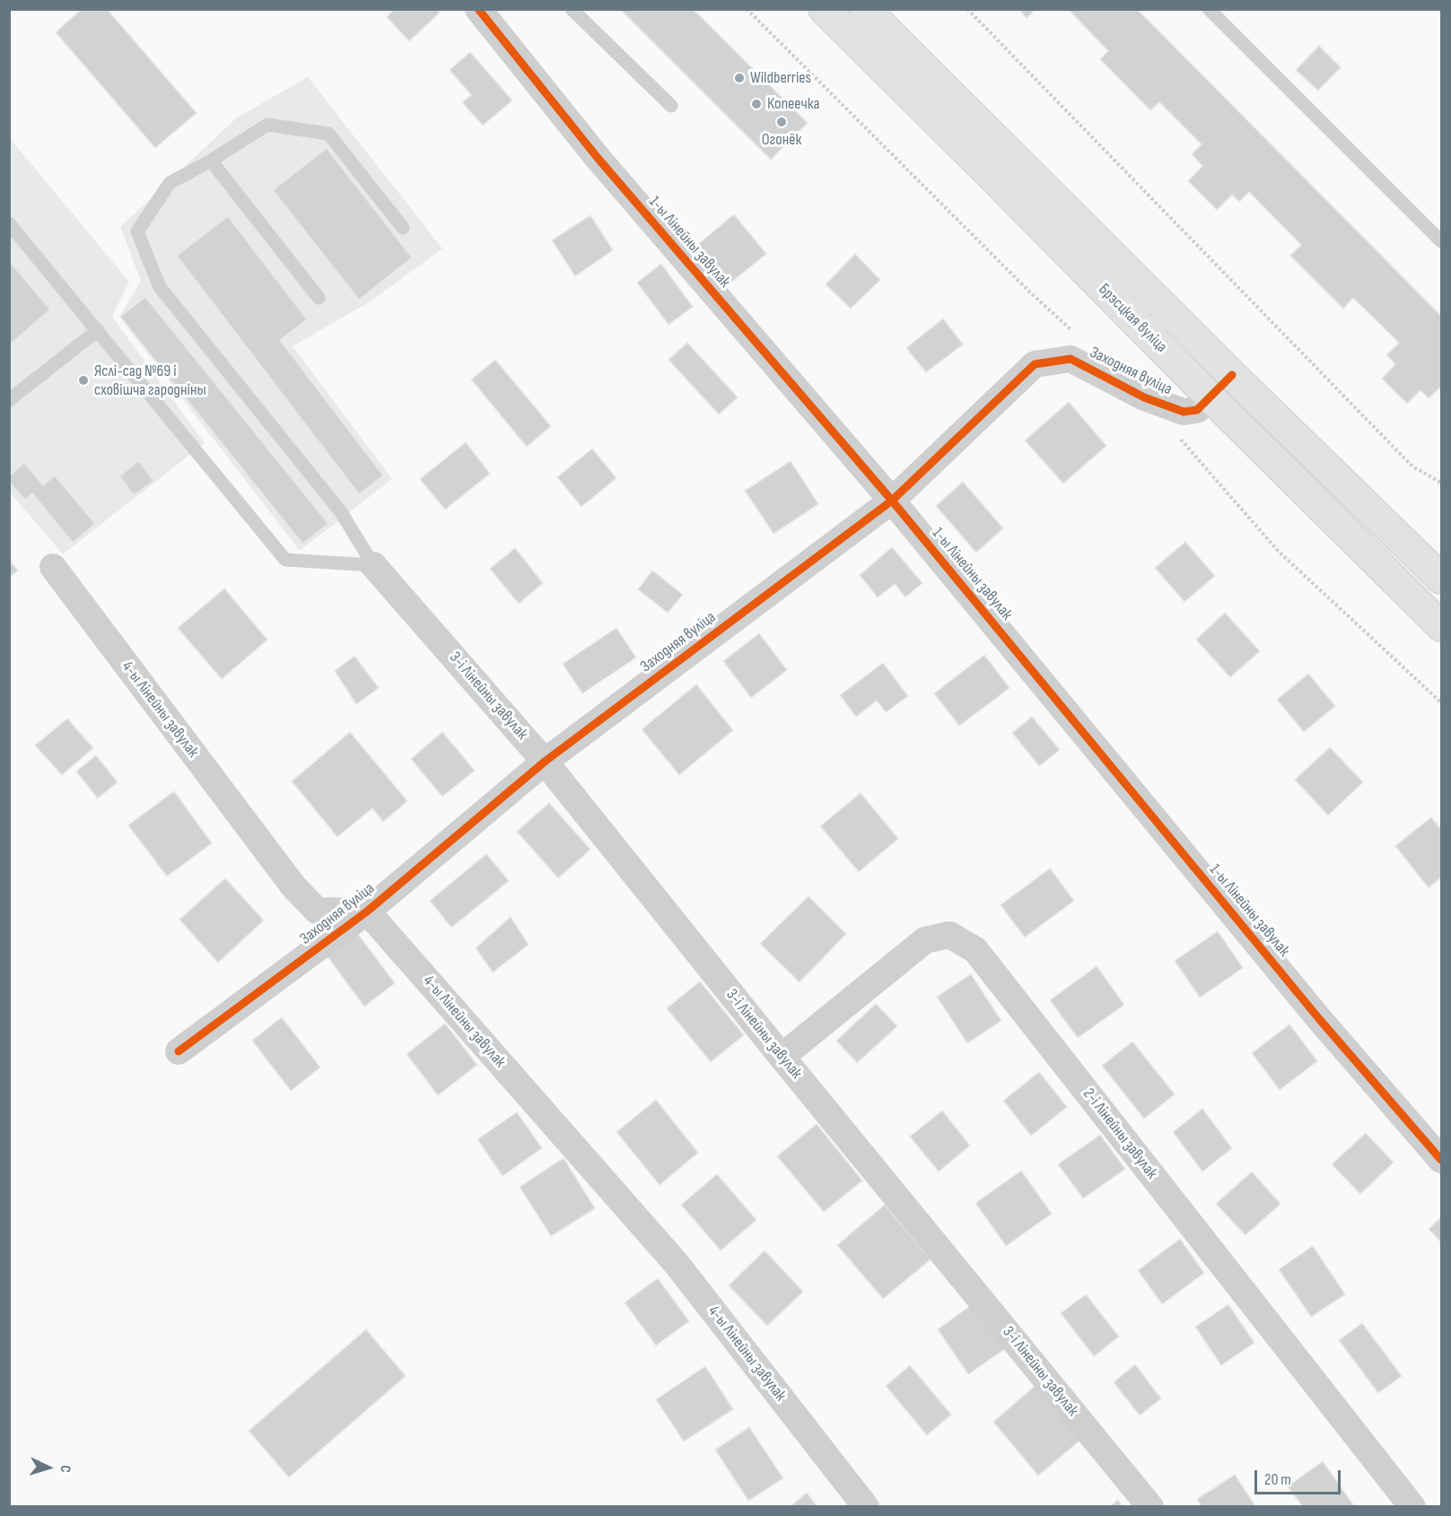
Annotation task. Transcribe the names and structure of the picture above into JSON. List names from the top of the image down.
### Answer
{
  "streets": {
    "main road": ["Брэсцкая вуліца"],
    "street": [
      "1-ы Лінейны завулак",
      "Заходняя вуліца",
      "3-і Лінейны завулак",
      "4-ы Лінейны завулак",
      "2-і Лінейны завулак"
    ]
  },
  "crossings": [
    ["1-ы Лінейны завулак", "Заходняя вуліца"],
    ["Брэсцкая вуліца", "Заходняя вуліца"],
    ["Заходняя вуліца", "3-і Лінейны завулак"],
    ["Заходняя вуліца", "4-ы Лінейны завулак"],
    ["3-і Лінейны завулак", "2-і Лінейны завулак"]
  ],
  "places": [
    "Wildberries",
    "Копеечка",
    "Огонёк",
    "Яслі-сад №69 і сховішча гародніны"
  ],
  "scale_bar": "20 m",
  "north": "right"
}
